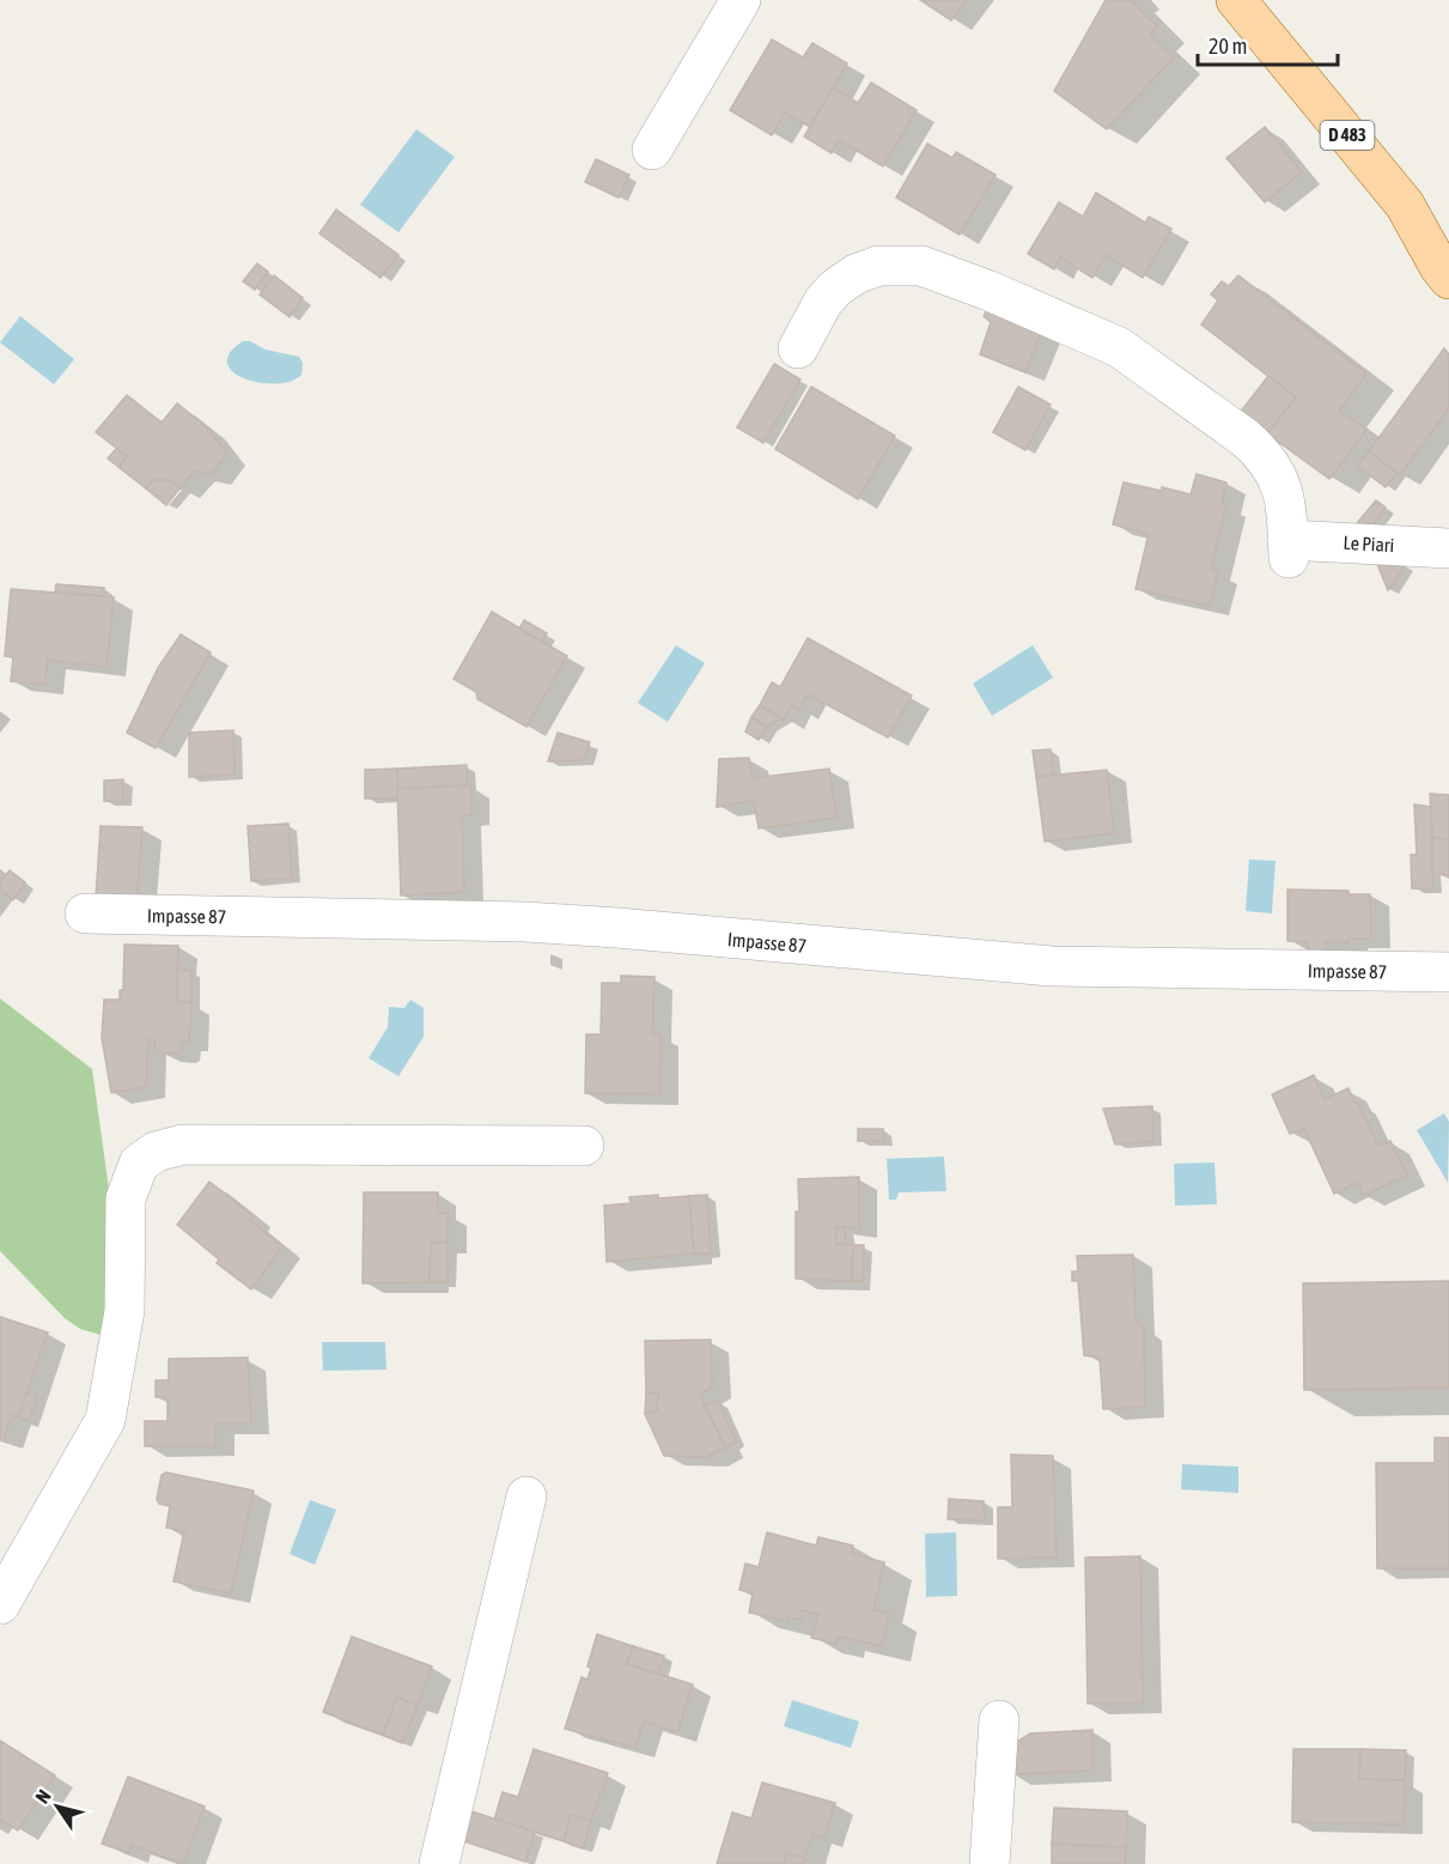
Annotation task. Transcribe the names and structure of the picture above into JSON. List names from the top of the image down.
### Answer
{
  "streets": {
    "main road": ["D 483"],
    "street": ["Le Piari", "Impasse 87"]
  },
  "scale_bar": "20 m",
  "north": "top left"
}
